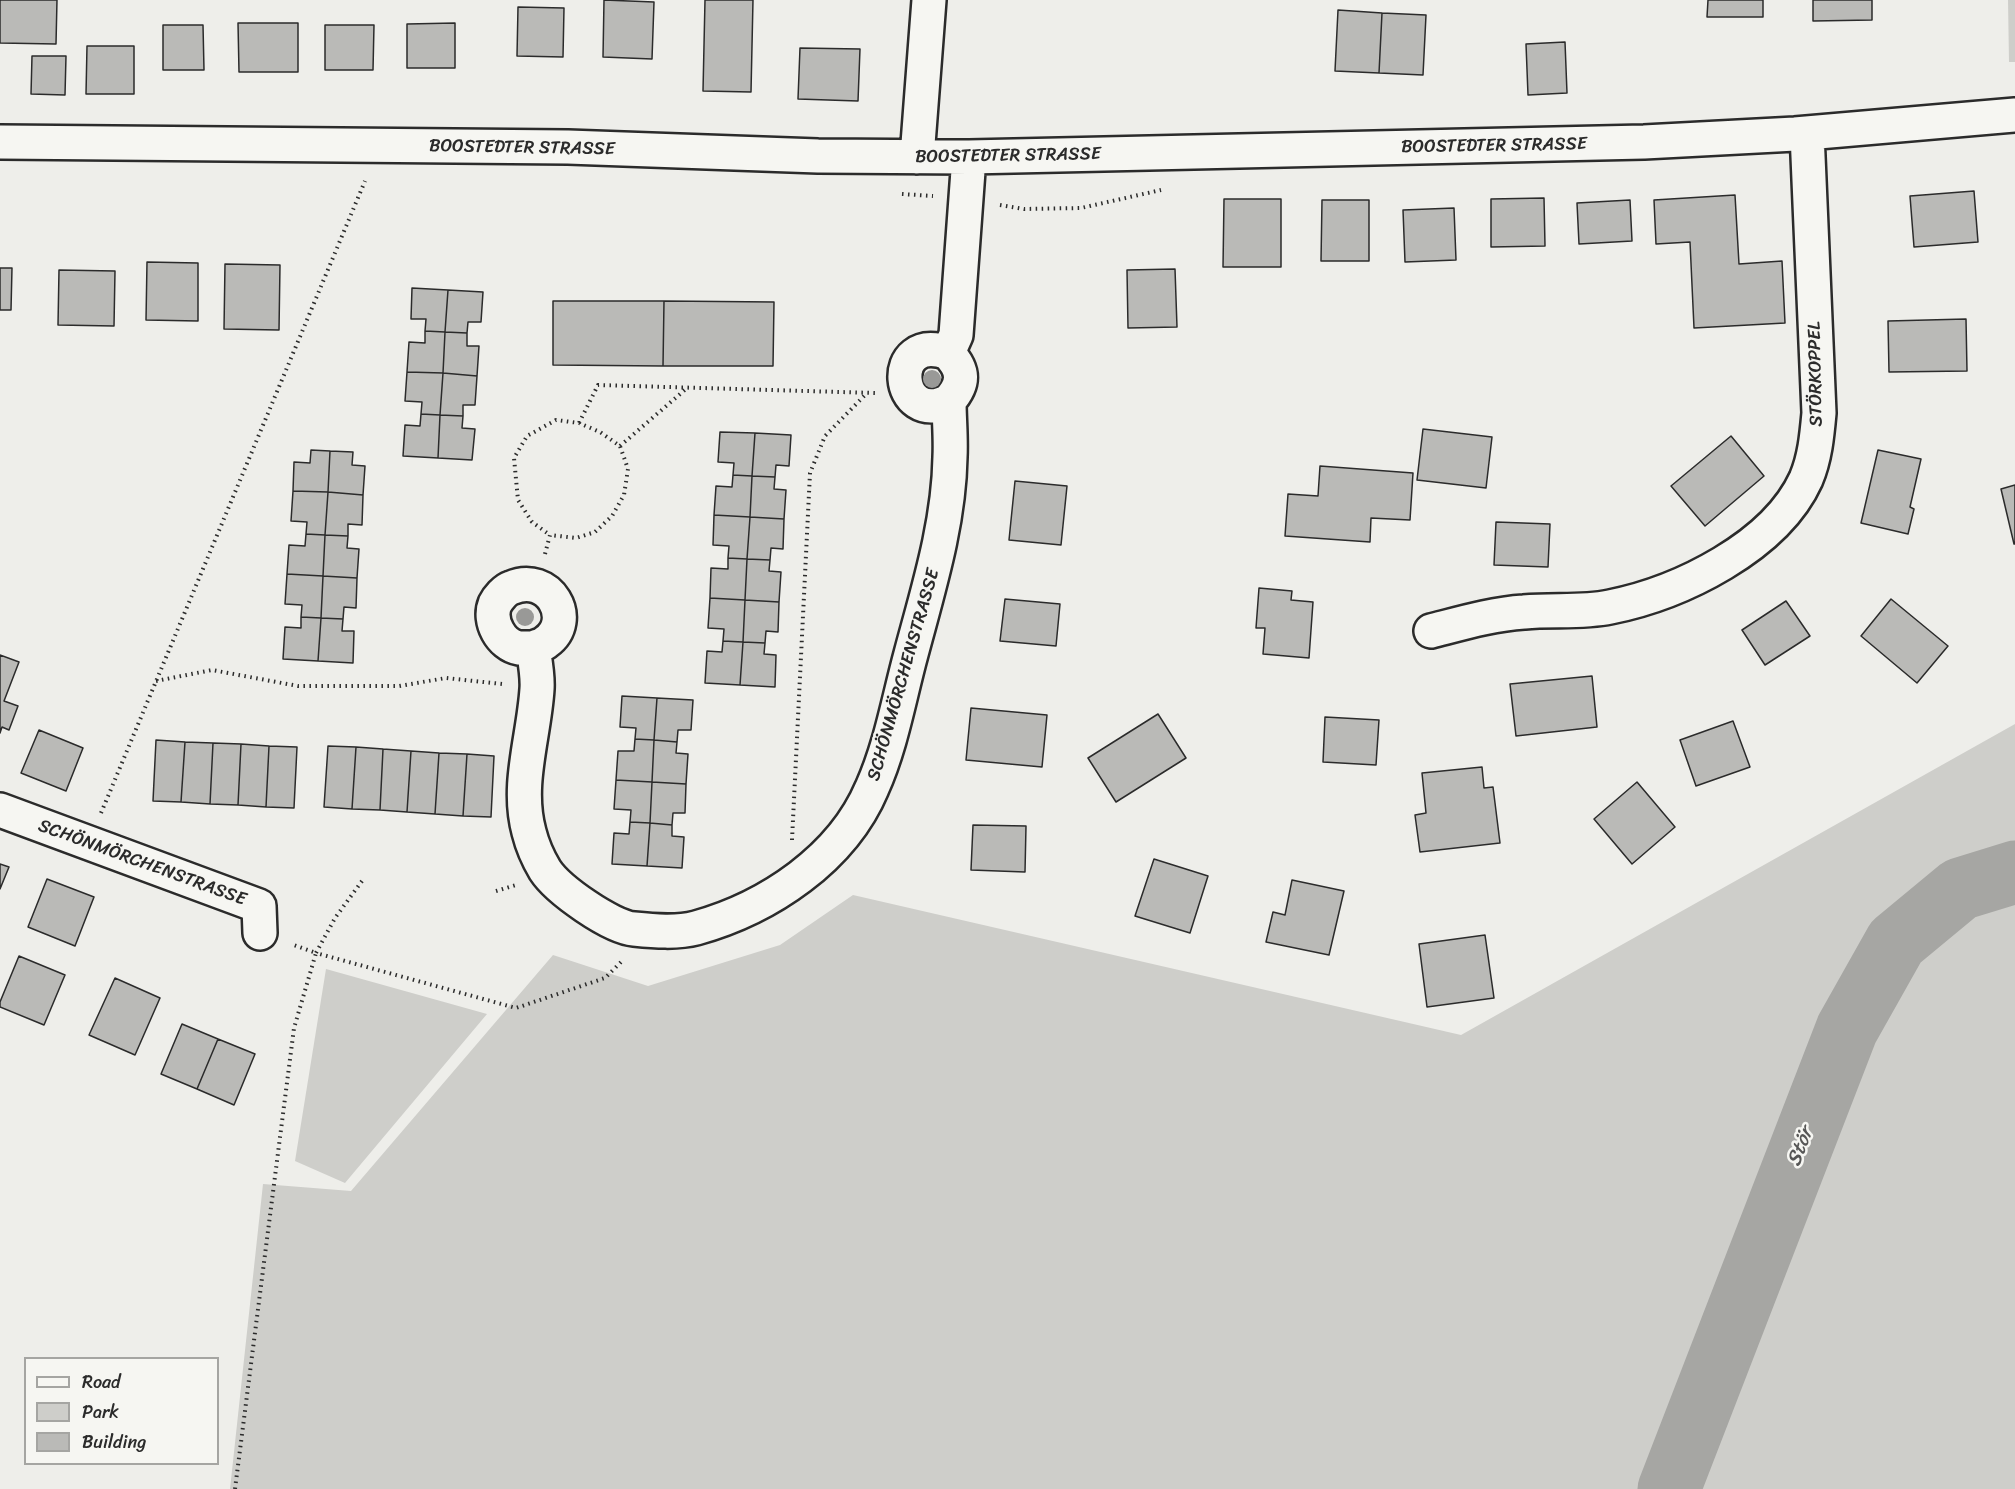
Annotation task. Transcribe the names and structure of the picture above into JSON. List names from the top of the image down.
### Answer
{
  "streets": {
    "street": ["BOOSTEDTER STRASSE", "STÖRKOPPEL", "SCHÖNMÖRCHENSTRASSE"]
  },
  "crossings": [
    ["BOOSTEDTER STRASSE", "STÖRKOPPEL"]
  ],
  "water": ["Stör"],
  "legend": ["Road", "Park", "Building"]
}
